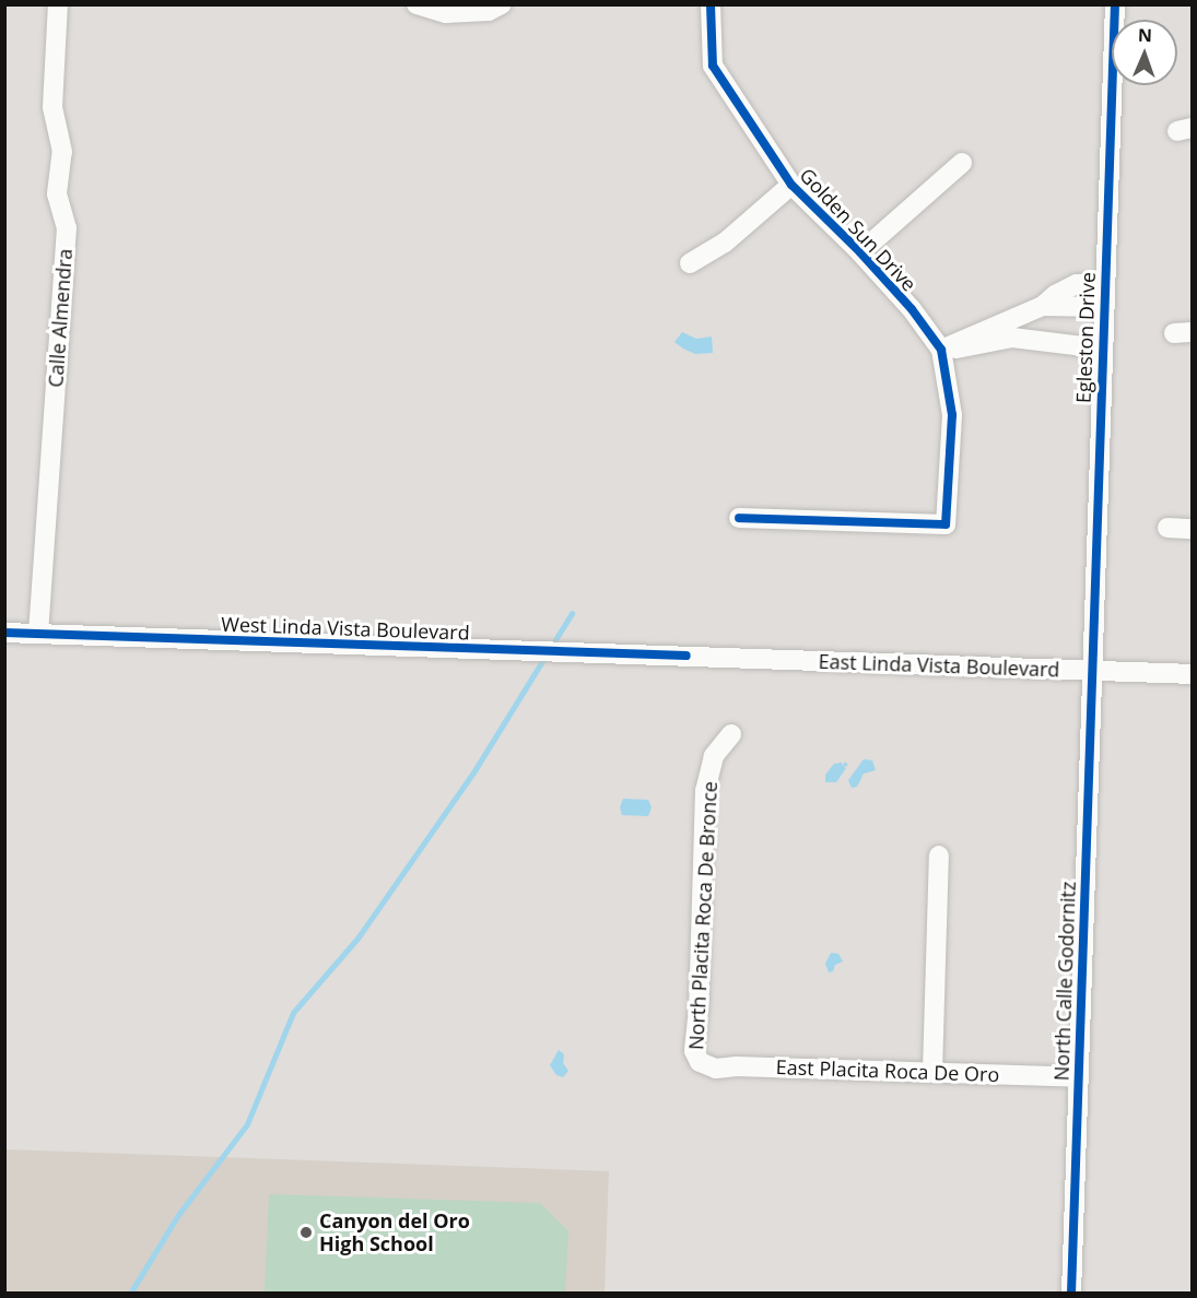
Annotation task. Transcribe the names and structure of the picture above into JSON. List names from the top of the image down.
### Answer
{
  "streets": {
    "street": [
      "Golden Sun Drive",
      "Calle Almendra",
      "Egleston Drive",
      "West Linda Vista Boulevard",
      "East Linda Vista Boulevard",
      "North Placita Roca De Bronce",
      "North Calle Godornitz",
      "East Placita Roca De Oro"
    ]
  },
  "crossings": [
    ["Calle Almendra", "West Linda Vista Boulevard"],
    ["Egleston Drive", "East Linda Vista Boulevard"],
    ["Egleston Drive", "North Calle Godornitz"],
    ["West Linda Vista Boulevard", "East Linda Vista Boulevard"],
    ["East Linda Vista Boulevard", "North Calle Godornitz"],
    ["North Placita Roca De Bronce", "East Placita Roca De Oro"],
    ["North Calle Godornitz", "East Placita Roca De Oro"]
  ],
  "places": ["Canyon del Oro High School"],
  "north": "top"
}
